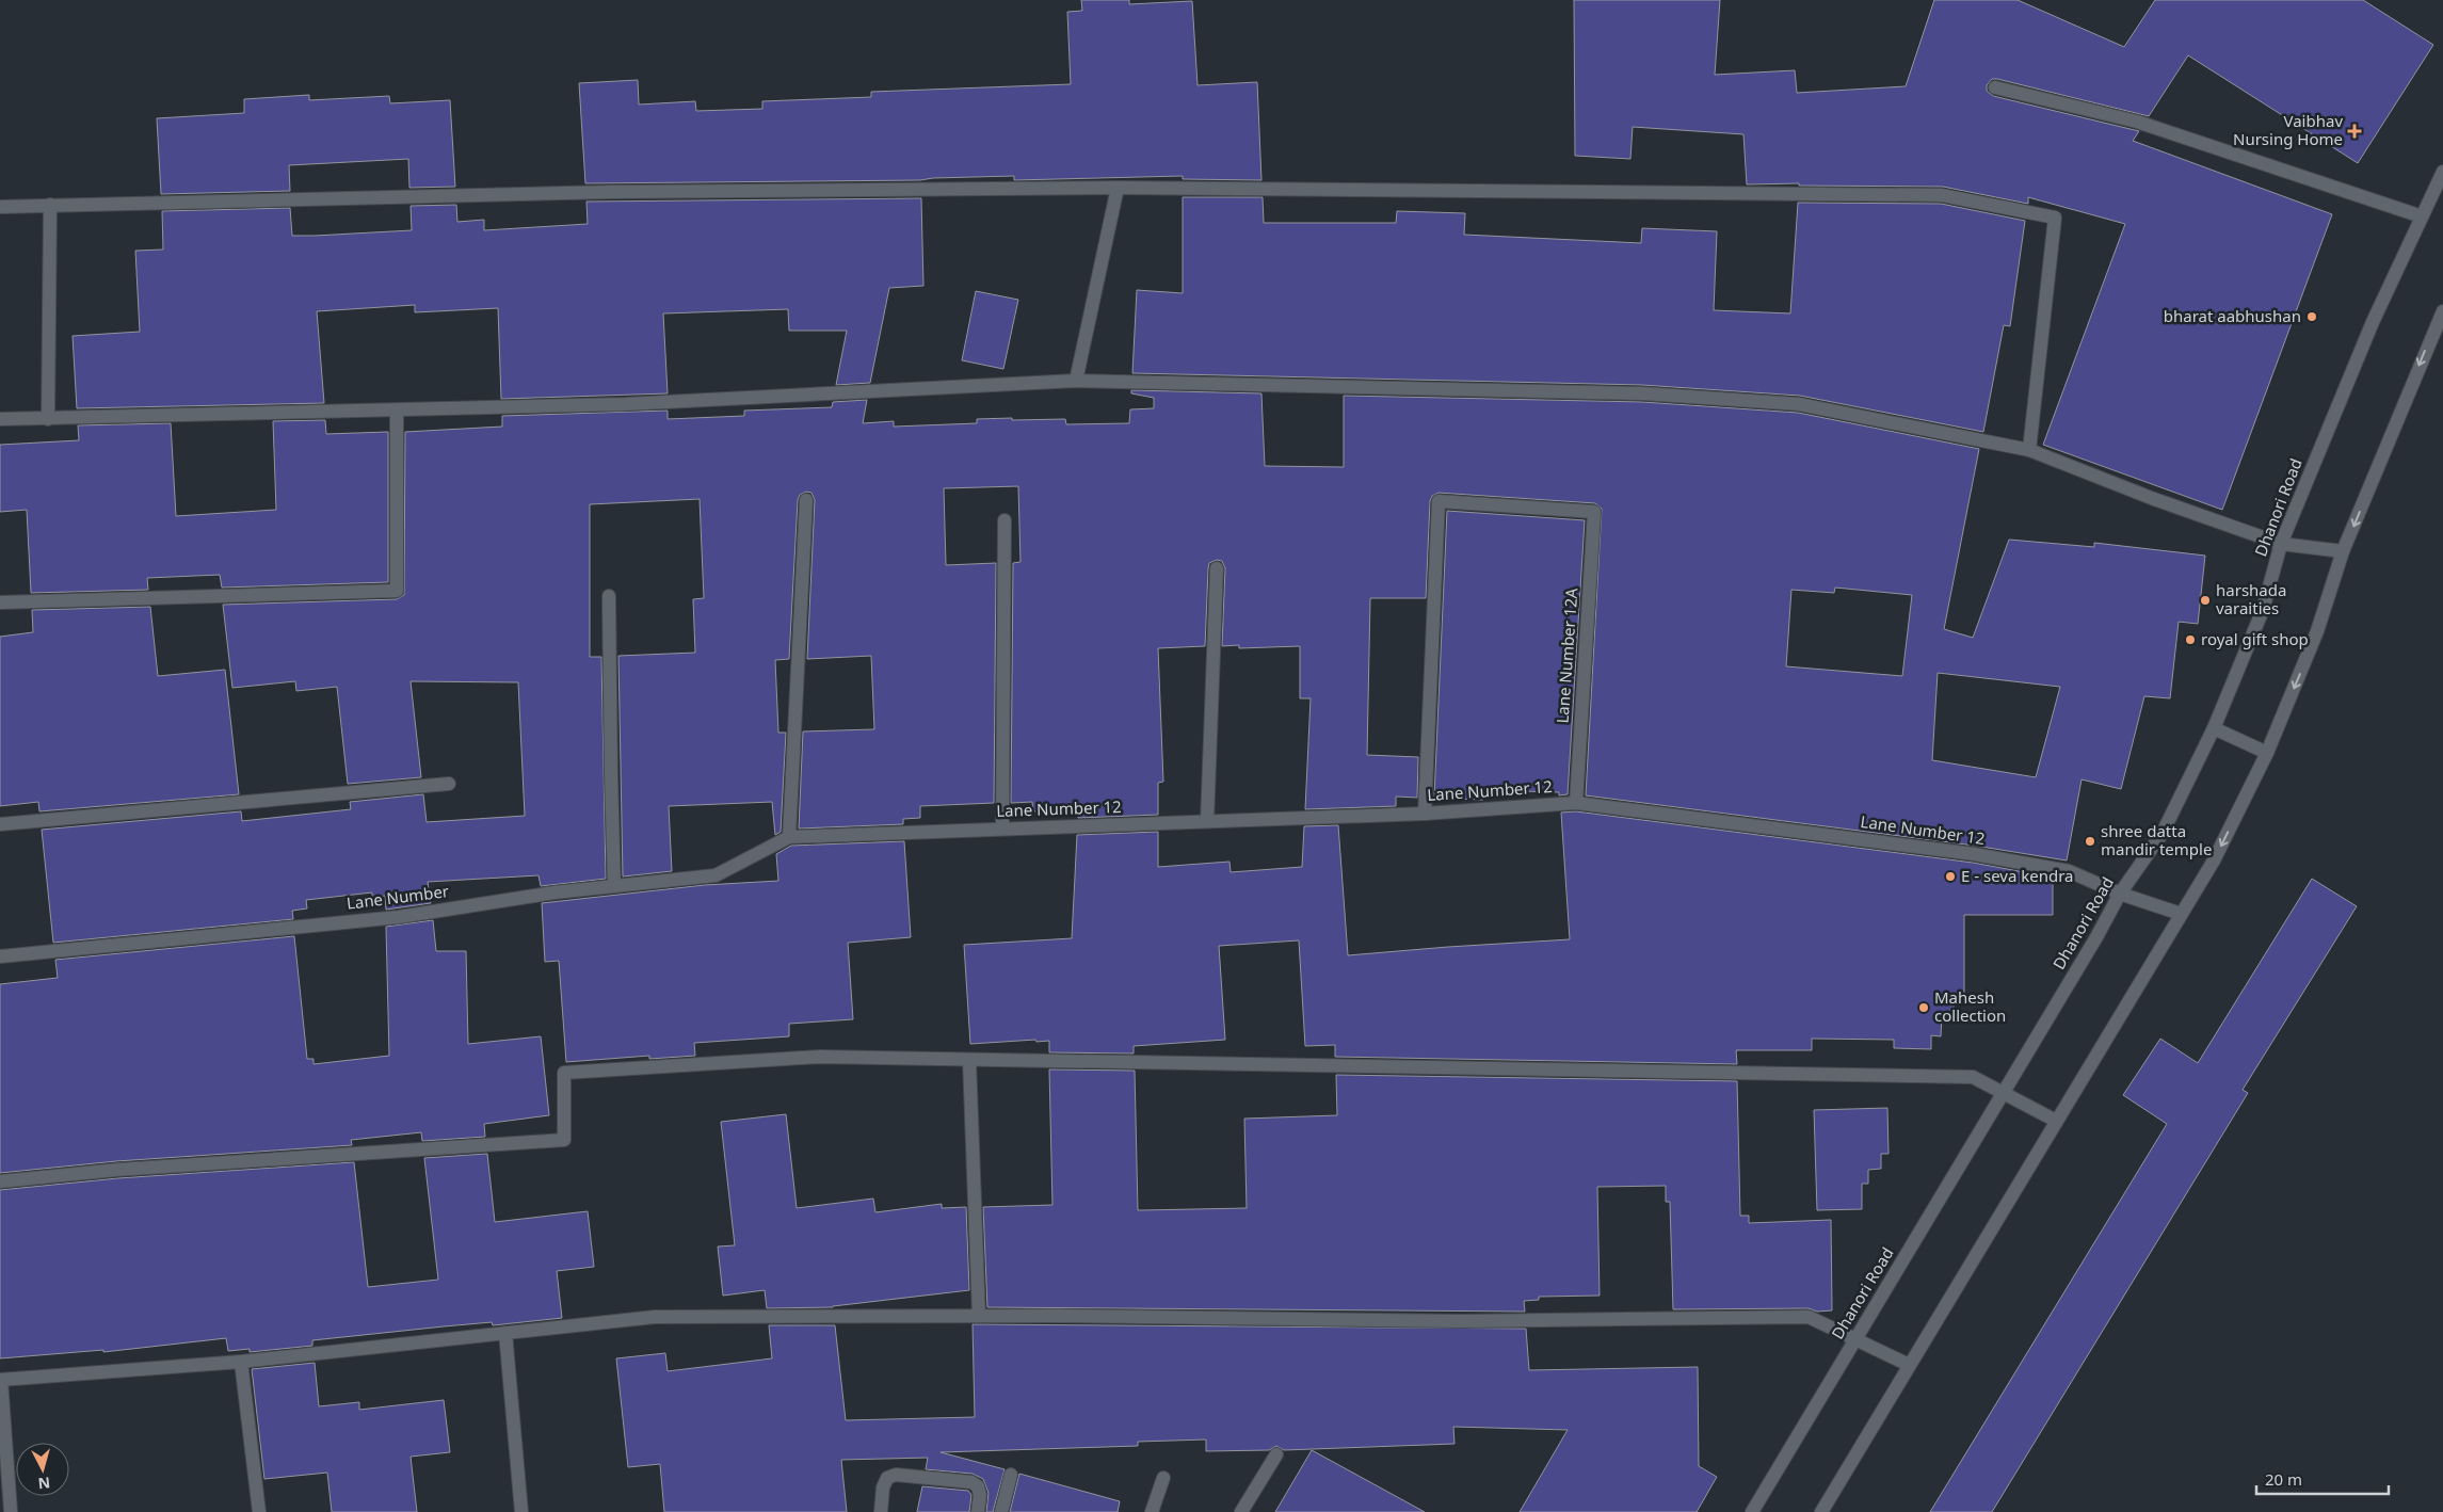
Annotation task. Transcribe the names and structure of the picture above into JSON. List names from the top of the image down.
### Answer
{
  "streets": {
    "street": [
      "Dhanori Road",
      "Lane Number 12A",
      "Lane Number 12",
      "Lane Number"
    ]
  },
  "crossings": [
    ["Dhanori Road", "Lane Number 12"],
    ["Lane Number 12A", "Lane Number 12"],
    ["Lane Number 12", "Lane Number"]
  ],
  "places": {
    "health": ["Vaibhav Nursing Home"],
    "other": [
      "bharat aabhushan",
      "harshada varaities",
      "royal gift shop",
      "shree datta mandir temple",
      "E - seva kendra",
      "Mahesh collection"
    ]
  },
  "scale_bar": "20 m",
  "north": "bottom"
}
